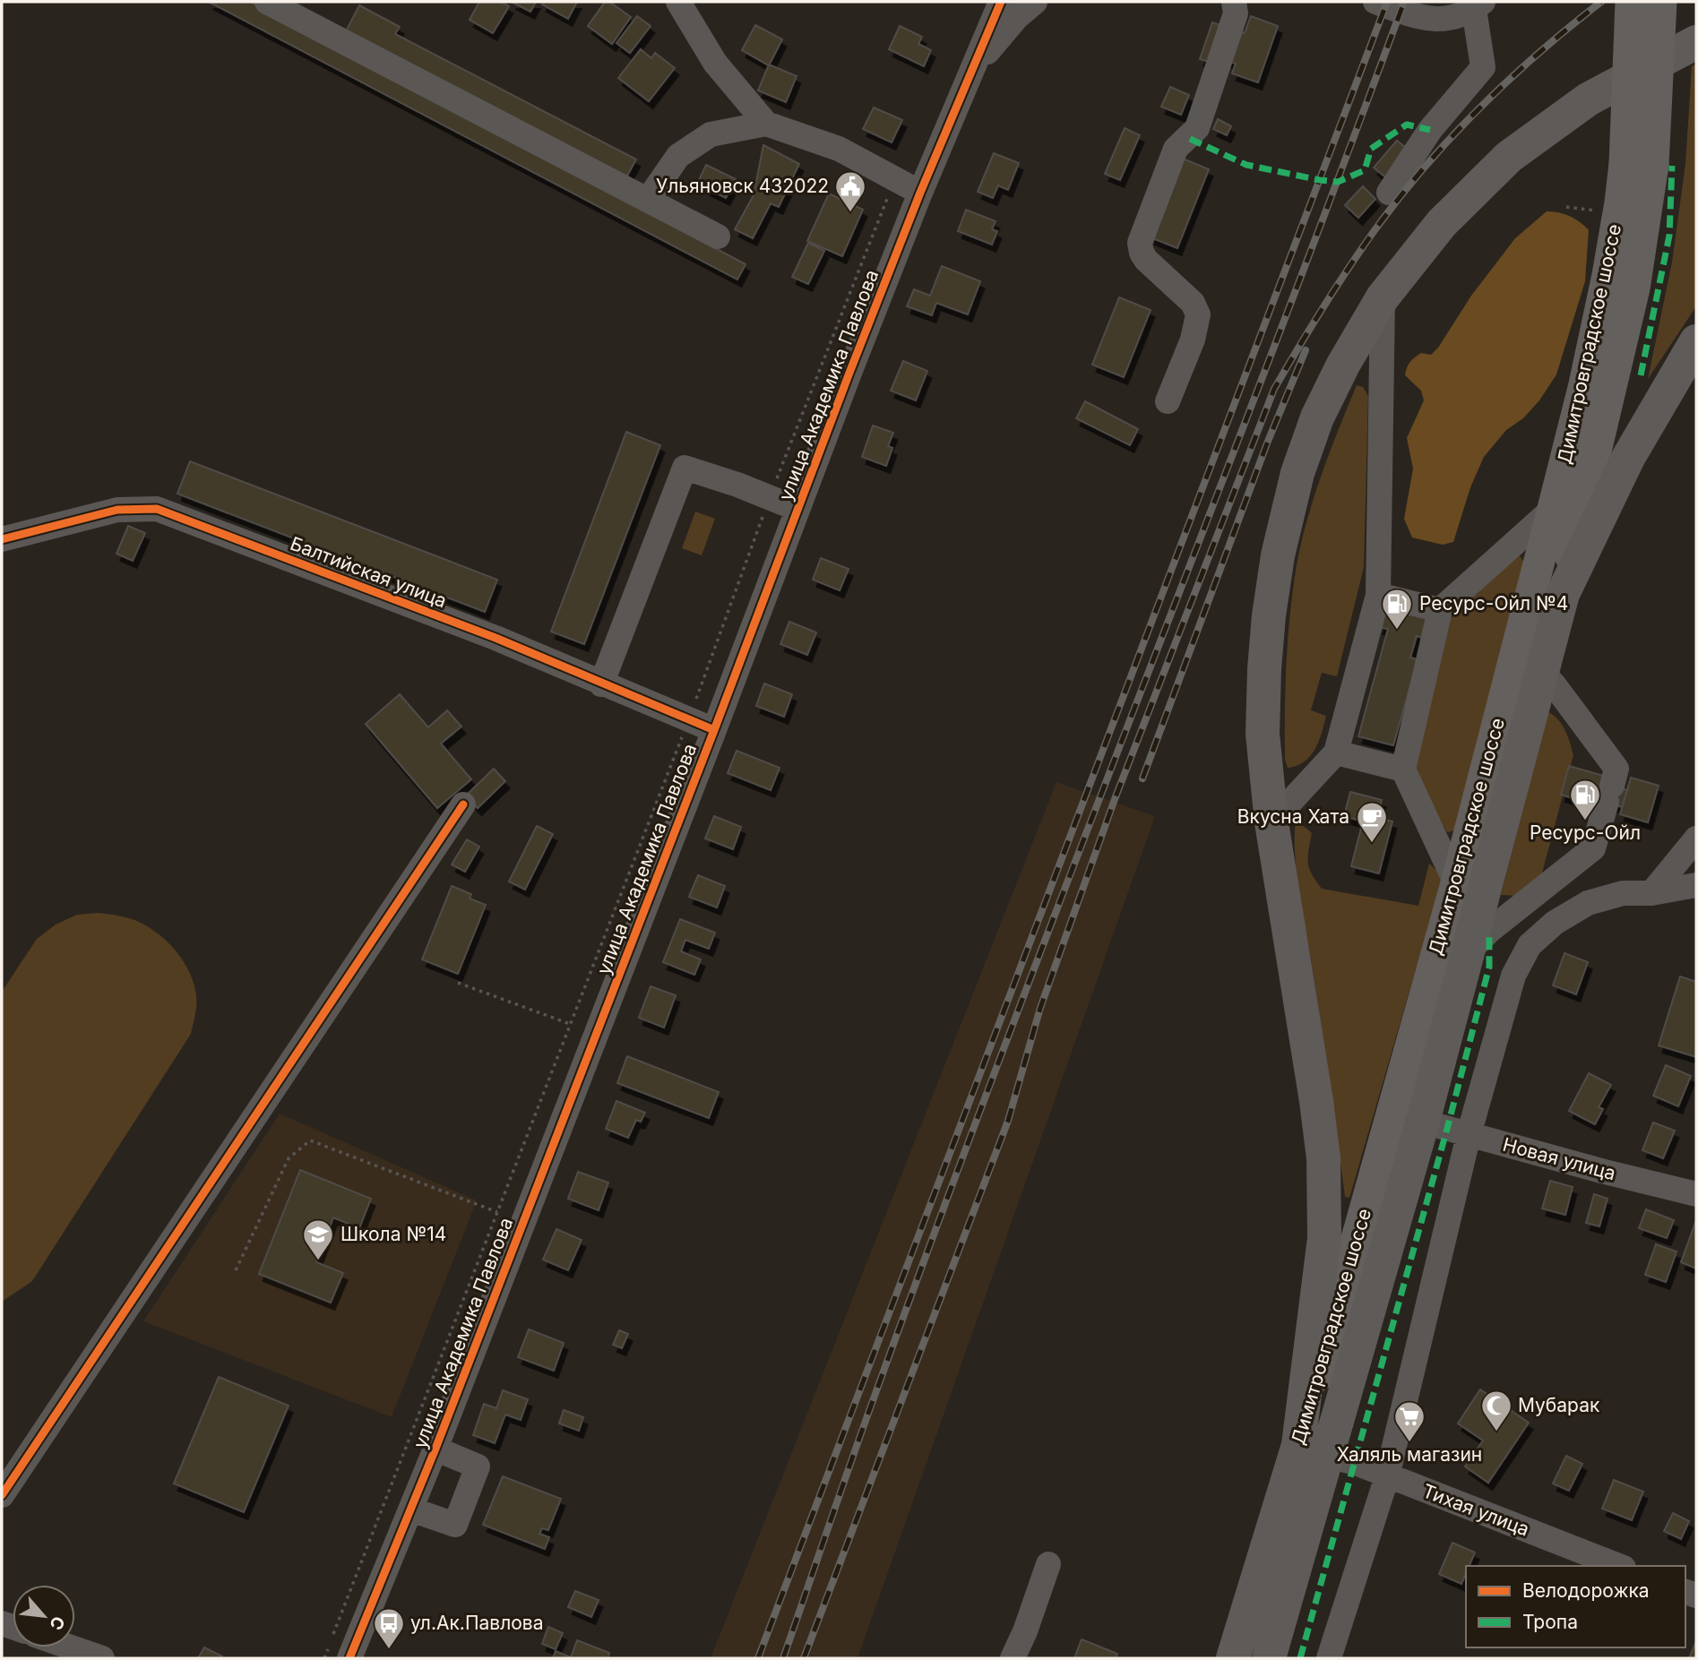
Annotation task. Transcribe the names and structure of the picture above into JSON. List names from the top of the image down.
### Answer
{
  "streets": {
    "highway": ["Димитровградское шоссе"],
    "street": [
      "улица Академика Павлова",
      "Балтийская улица",
      "Новая улица",
      "Тихая улица"
    ]
  },
  "crossings": [
    ["Димитровградское шоссе", "Новая улица"],
    ["Димитровградское шоссе", "Тихая улица"],
    ["улица Академика Павлова", "Балтийская улица"]
  ],
  "places": {
    "public building": ["Ульяновск 432022"],
    "fuel station": ["Ресурс-Ойл №4", "Ресурс-Ойл"],
    "cafe": ["Вкусна Хата"],
    "school or university": ["Школа №14"],
    "mosque": ["Мубарак"],
    "supermarket": ["Халяль магазин"],
    "bus stop": ["ул.Ак.Павлова"]
  },
  "legend": ["Велодорожка", "Тропа"],
  "north": "bottom right"
}
